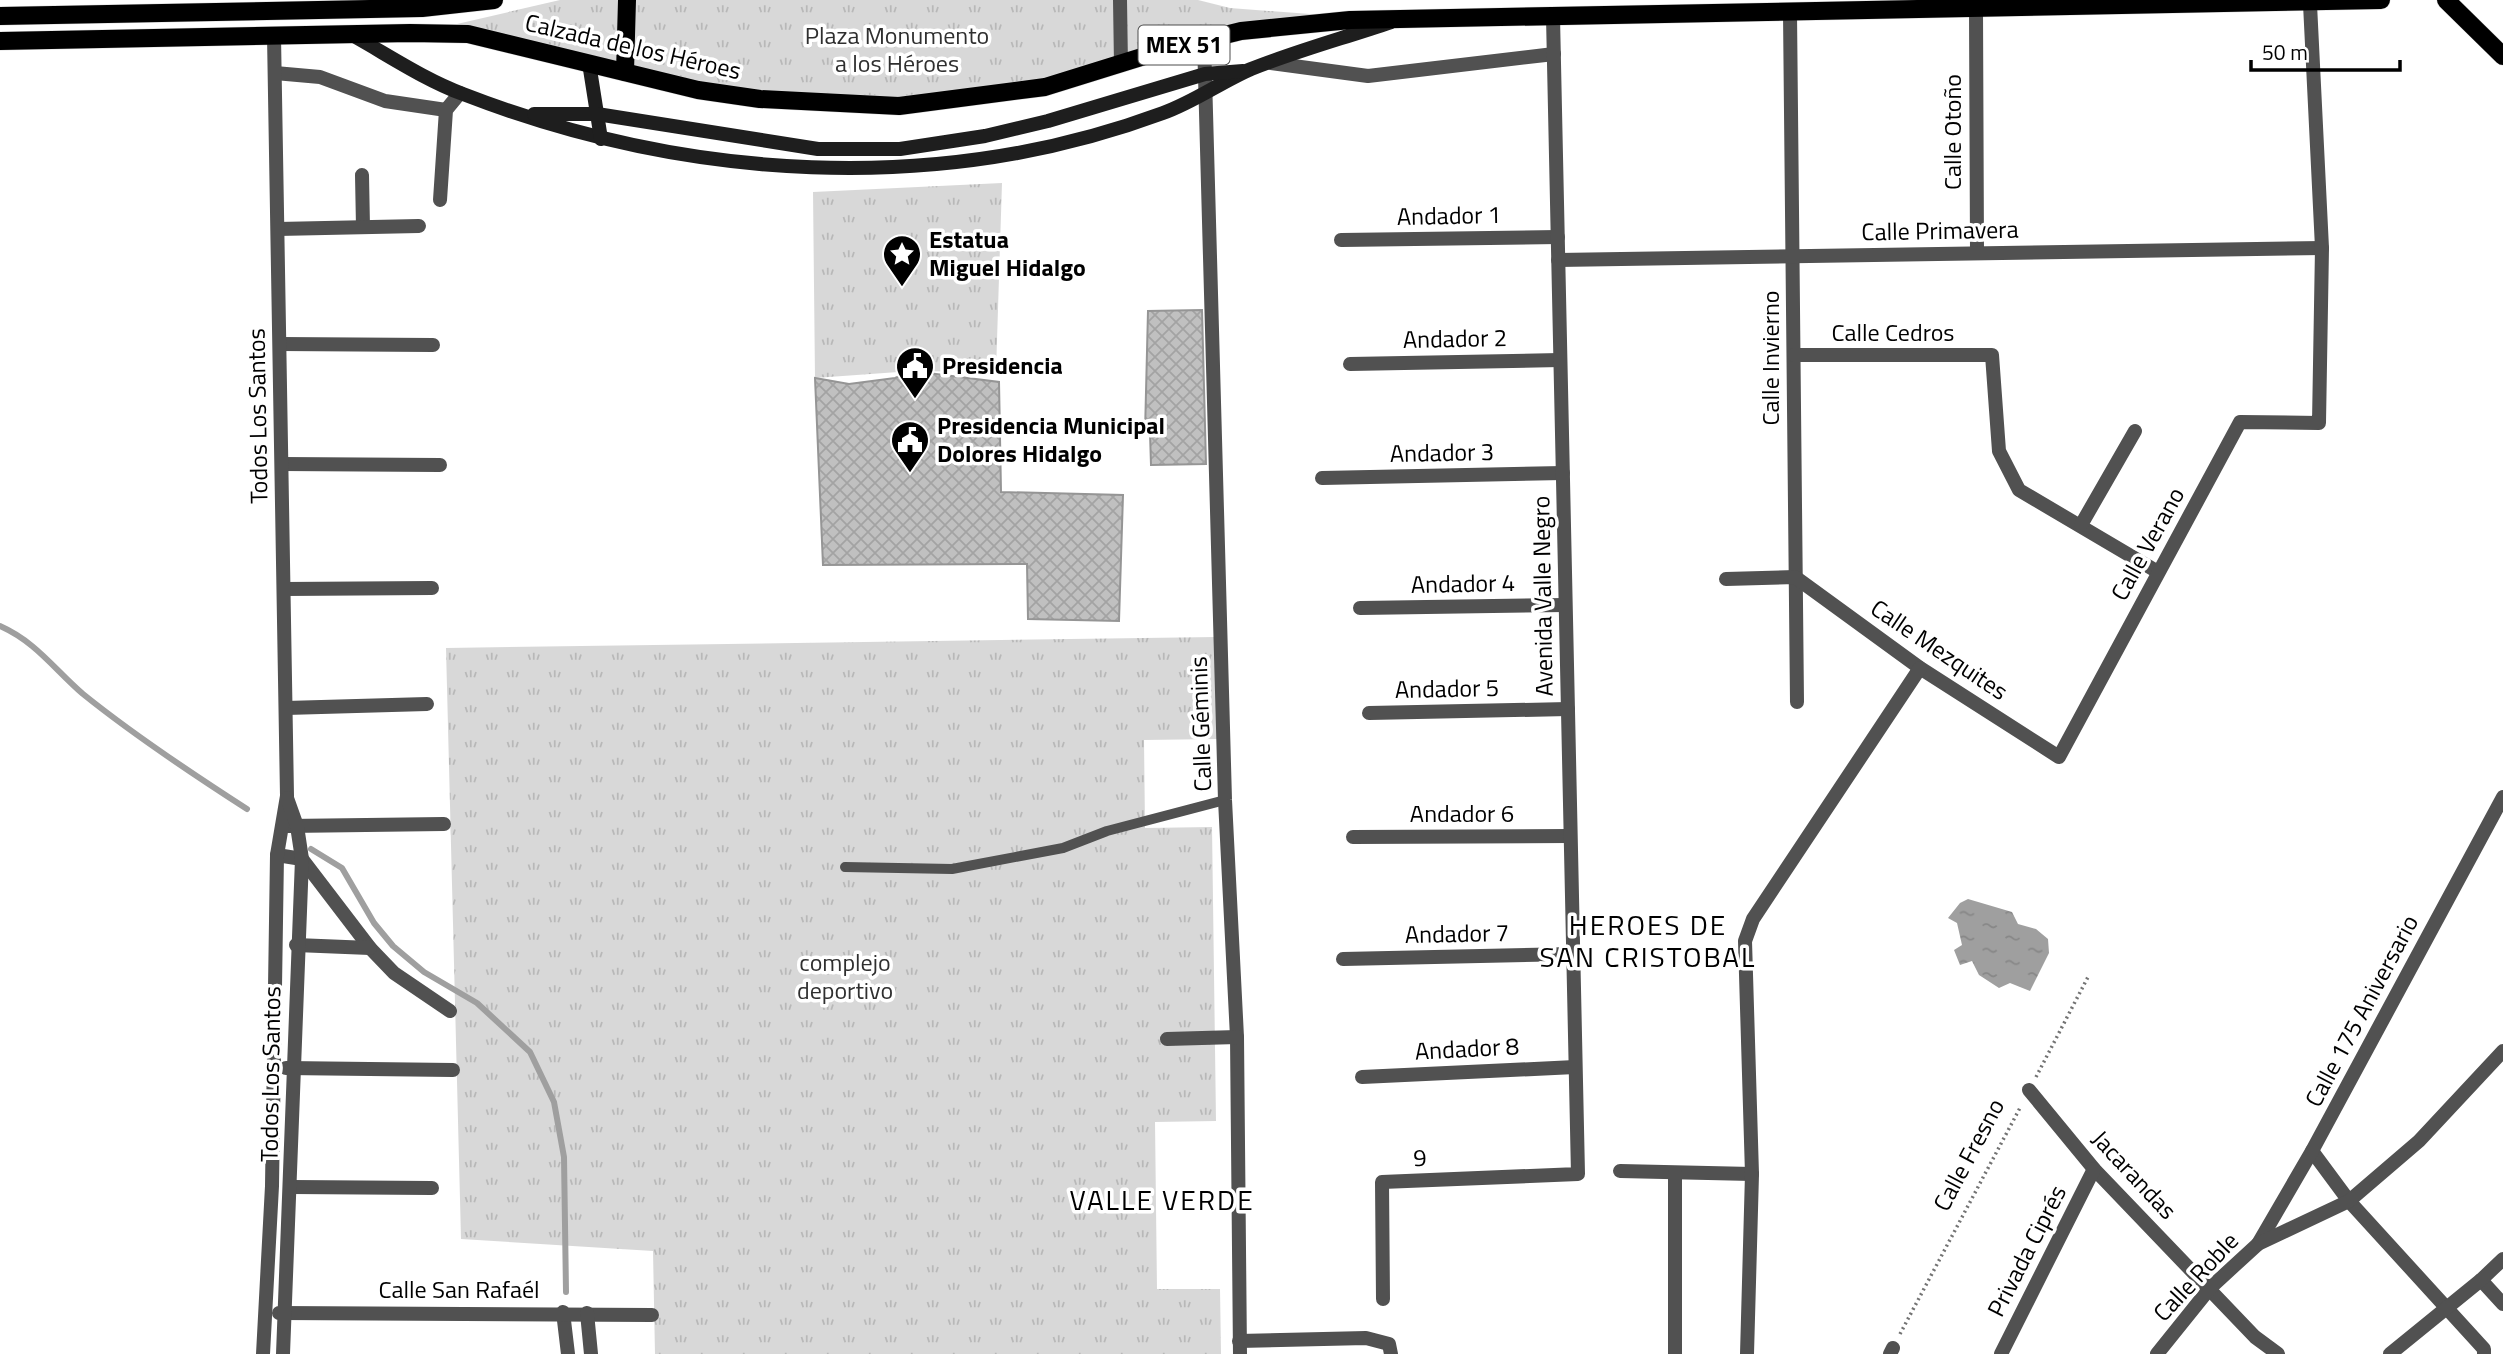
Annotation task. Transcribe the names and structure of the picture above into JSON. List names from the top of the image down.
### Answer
{
  "streets": {
    "main road": ["MEX 51", "Calzada de los Héroes"],
    "street": [
      "Calle Otoño",
      "Andador 1",
      "Calle Primavera",
      "Calle Cedros",
      "Andador 2",
      "Calle Invierno",
      "Todos Los Santos",
      "Andador 3",
      "Calle Verano",
      "Andador 4",
      "Avenida Valle Negro",
      "Calle Mezquites",
      "Andador 5",
      "Calle Géminis",
      "Andador 6",
      "Andador 7",
      "Calle 175 Aniversario",
      "Andador 8",
      "9",
      "Jacarandas",
      "Privada Ciprés",
      "Calle Roble",
      "Calle San Rafaél"
    ],
    "path": ["Calle Fresno"]
  },
  "crossings": [
    ["Calzada de los Héroes", "Calle Otoño"],
    ["Calzada de los Héroes", "Calle Invierno"],
    ["Calzada de los Héroes", "Todos Los Santos"],
    ["Calzada de los Héroes", "Avenida Valle Negro"],
    ["Calzada de los Héroes", "Calle Géminis"],
    ["Calle Otoño", "Calle Primavera"],
    ["Andador 1", "Avenida Valle Negro"],
    ["Calle Primavera", "Calle Invierno"],
    ["Calle Primavera", "Calle Verano"],
    ["Calle Primavera", "Avenida Valle Negro"],
    ["Calle Cedros", "Calle Invierno"],
    ["Andador 2", "Avenida Valle Negro"],
    ["Calle Invierno", "Calle Mezquites"],
    ["Todos Los Santos", "Calle San Rafaél"],
    ["Andador 3", "Avenida Valle Negro"],
    ["Calle Verano", "Calle Mezquites"],
    ["Andador 4", "Avenida Valle Negro"],
    ["Avenida Valle Negro", "Andador 5"],
    ["Avenida Valle Negro", "Andador 6"],
    ["Avenida Valle Negro", "Andador 7"],
    ["Avenida Valle Negro", "Andador 8"],
    ["Avenida Valle Negro", "9"],
    ["Calle 175 Aniversario", "Calle Roble"],
    ["Calle Fresno", "Jacarandas"],
    ["Jacarandas", "Privada Ciprés"],
    ["Jacarandas", "Calle Roble"]
  ],
  "districts": ["HEROES DE SAN CRISTOBAL", "VALLE VERDE"],
  "parks": ["Plaza Monumento a los Héroes", "complejo deportivo"],
  "places": {
    "place": ["Estatua Miguel Hidalgo"],
    "public building": ["Presidencia", "Presidencia Municipal Dolores Hidalgo"]
  },
  "scale_bar": "50 m"
}
